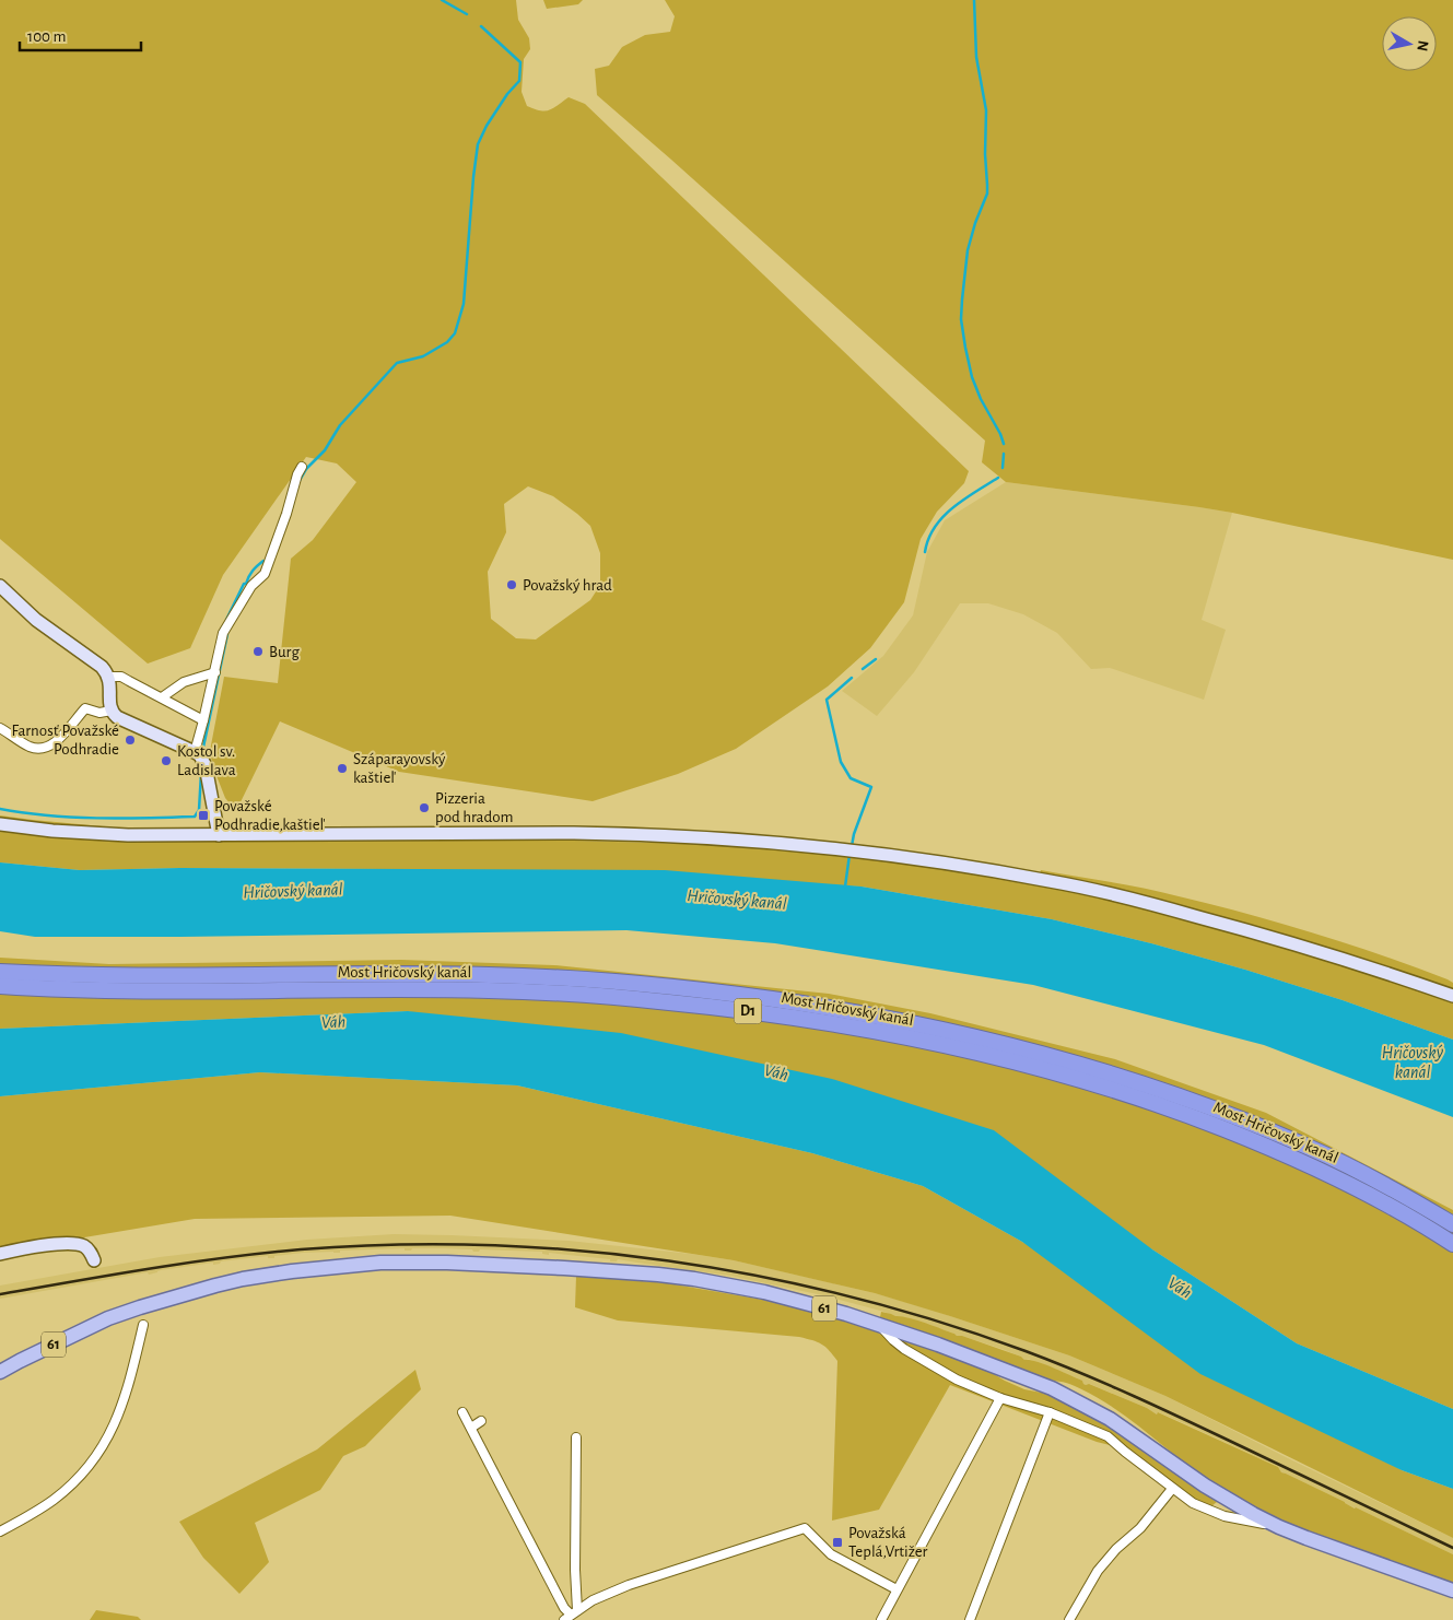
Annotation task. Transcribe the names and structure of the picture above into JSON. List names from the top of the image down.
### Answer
{
  "streets": {
    "highway": ["Most Hričovský kanál", "D1"],
    "main road": ["61"]
  },
  "water": ["Hričovský kanál", "Váh"],
  "places": {
    "other": [
      "Považský hrad",
      "Burg",
      "Farnosť Považské Podhradie",
      "Kostol sv. Ladislava",
      "Száparayovský kaštieľ",
      "Pizzeria pod hradom"
    ],
    "transit": ["Považské Podhradie,kaštieľ", "Považská Teplá,Vrtižer"]
  },
  "scale_bar": "100 m",
  "north": "right"
}
